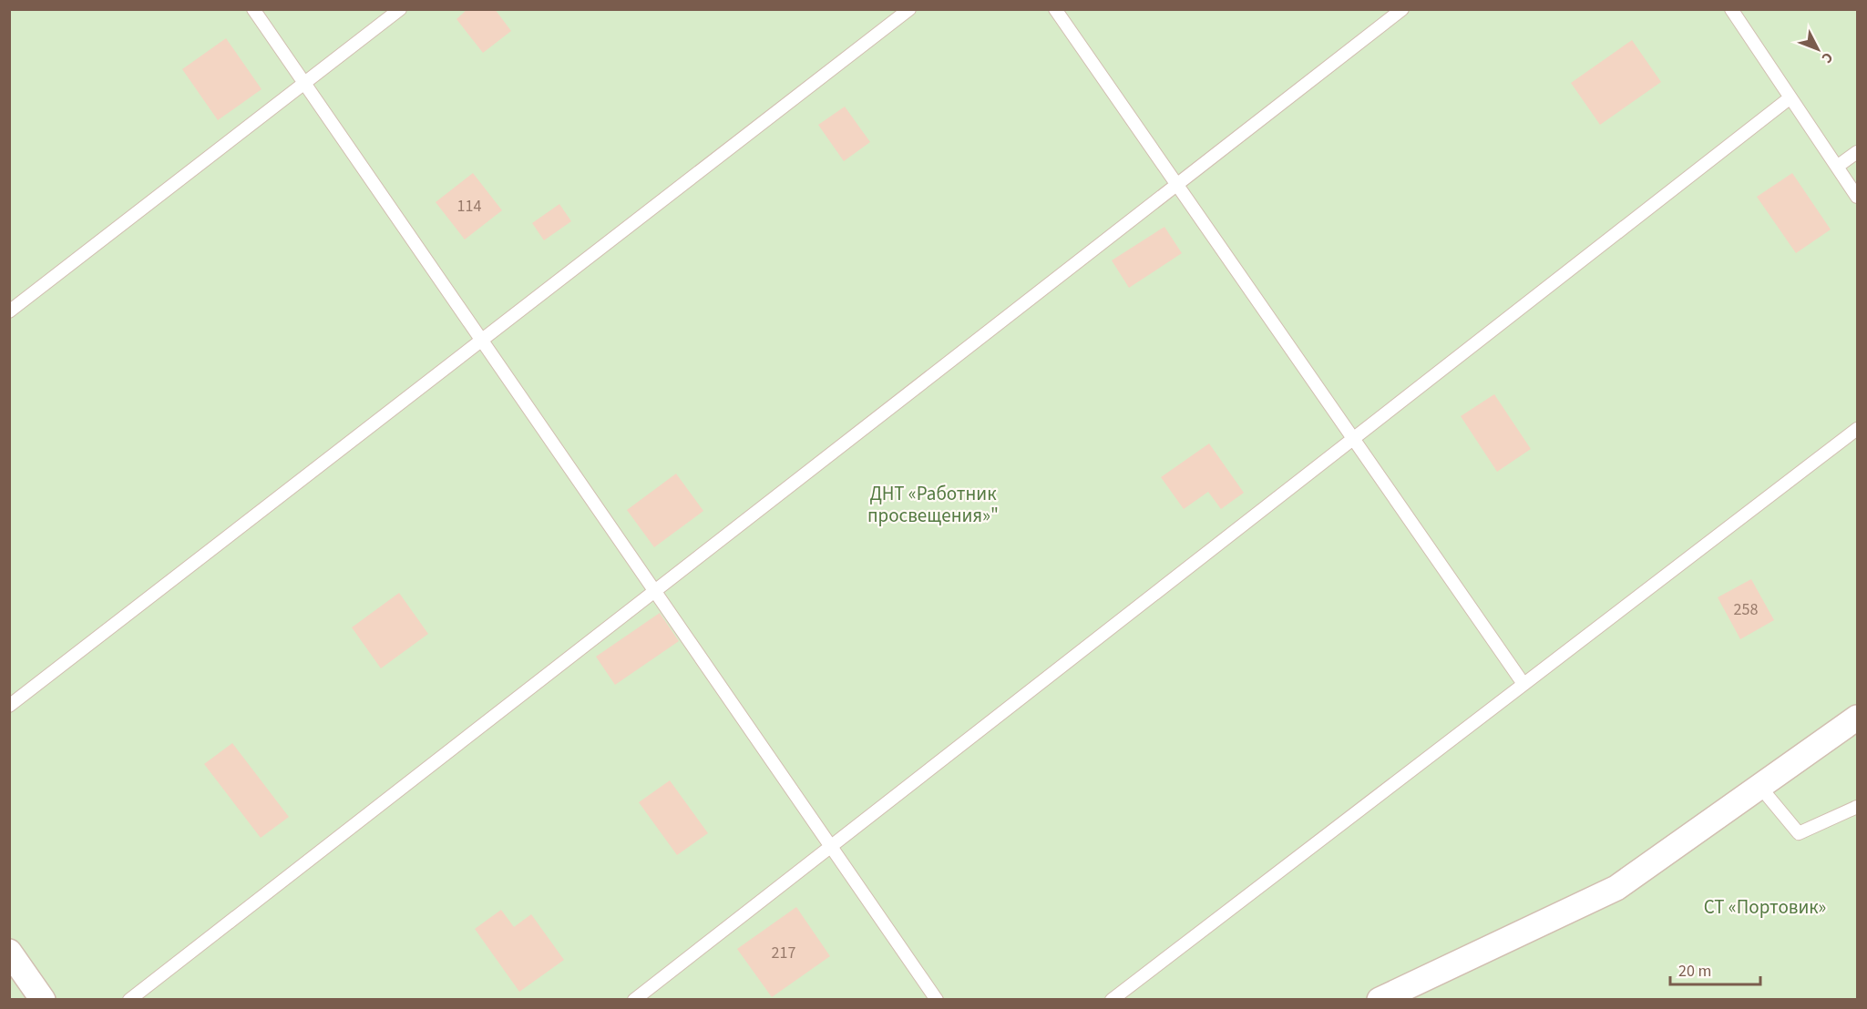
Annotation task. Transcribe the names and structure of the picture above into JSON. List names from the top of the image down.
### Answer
{
  "parks": ["ДНТ «Работник просвещения»\"", "СТ «Портовик»"],
  "house_numbers": ["114", "258", "217"],
  "scale_bar": "20 m",
  "north": "bottom right"
}
